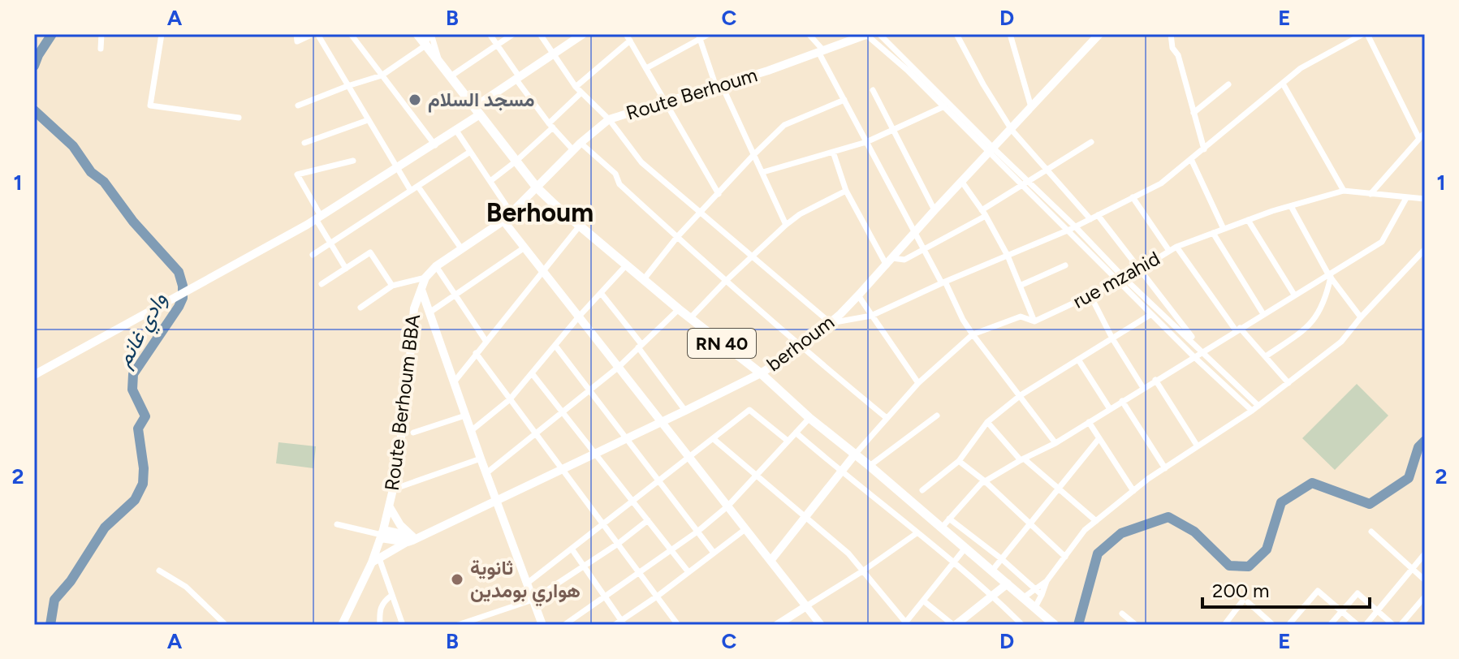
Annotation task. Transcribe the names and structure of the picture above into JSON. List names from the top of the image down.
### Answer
{
  "streets": {
    "main road": [
      "Route Berhoum",
      "RN 40",
      "berhoum",
      "Route Berhoum BBA"
    ],
    "street": ["rue mzahid"]
  },
  "crossings": [
    ["Route Berhoum", "RN 40"],
    ["Route Berhoum", "Route Berhoum BBA"],
    ["rue mzahid", "RN 40"],
    ["RN 40", "berhoum"],
    ["RN 40", "Route Berhoum BBA"],
    ["berhoum", "Route Berhoum BBA"]
  ],
  "districts": ["Berhoum"],
  "water": ["وادي غانم"],
  "places": ["مسجد السلام", "ثانوية هواري بومدين"],
  "scale_bar": "200 m",
  "grid": {
    "columns": [
      "A",
      "B",
      "C",
      "D",
      "E"
    ],
    "rows": ["1", "2"]
  }
}
